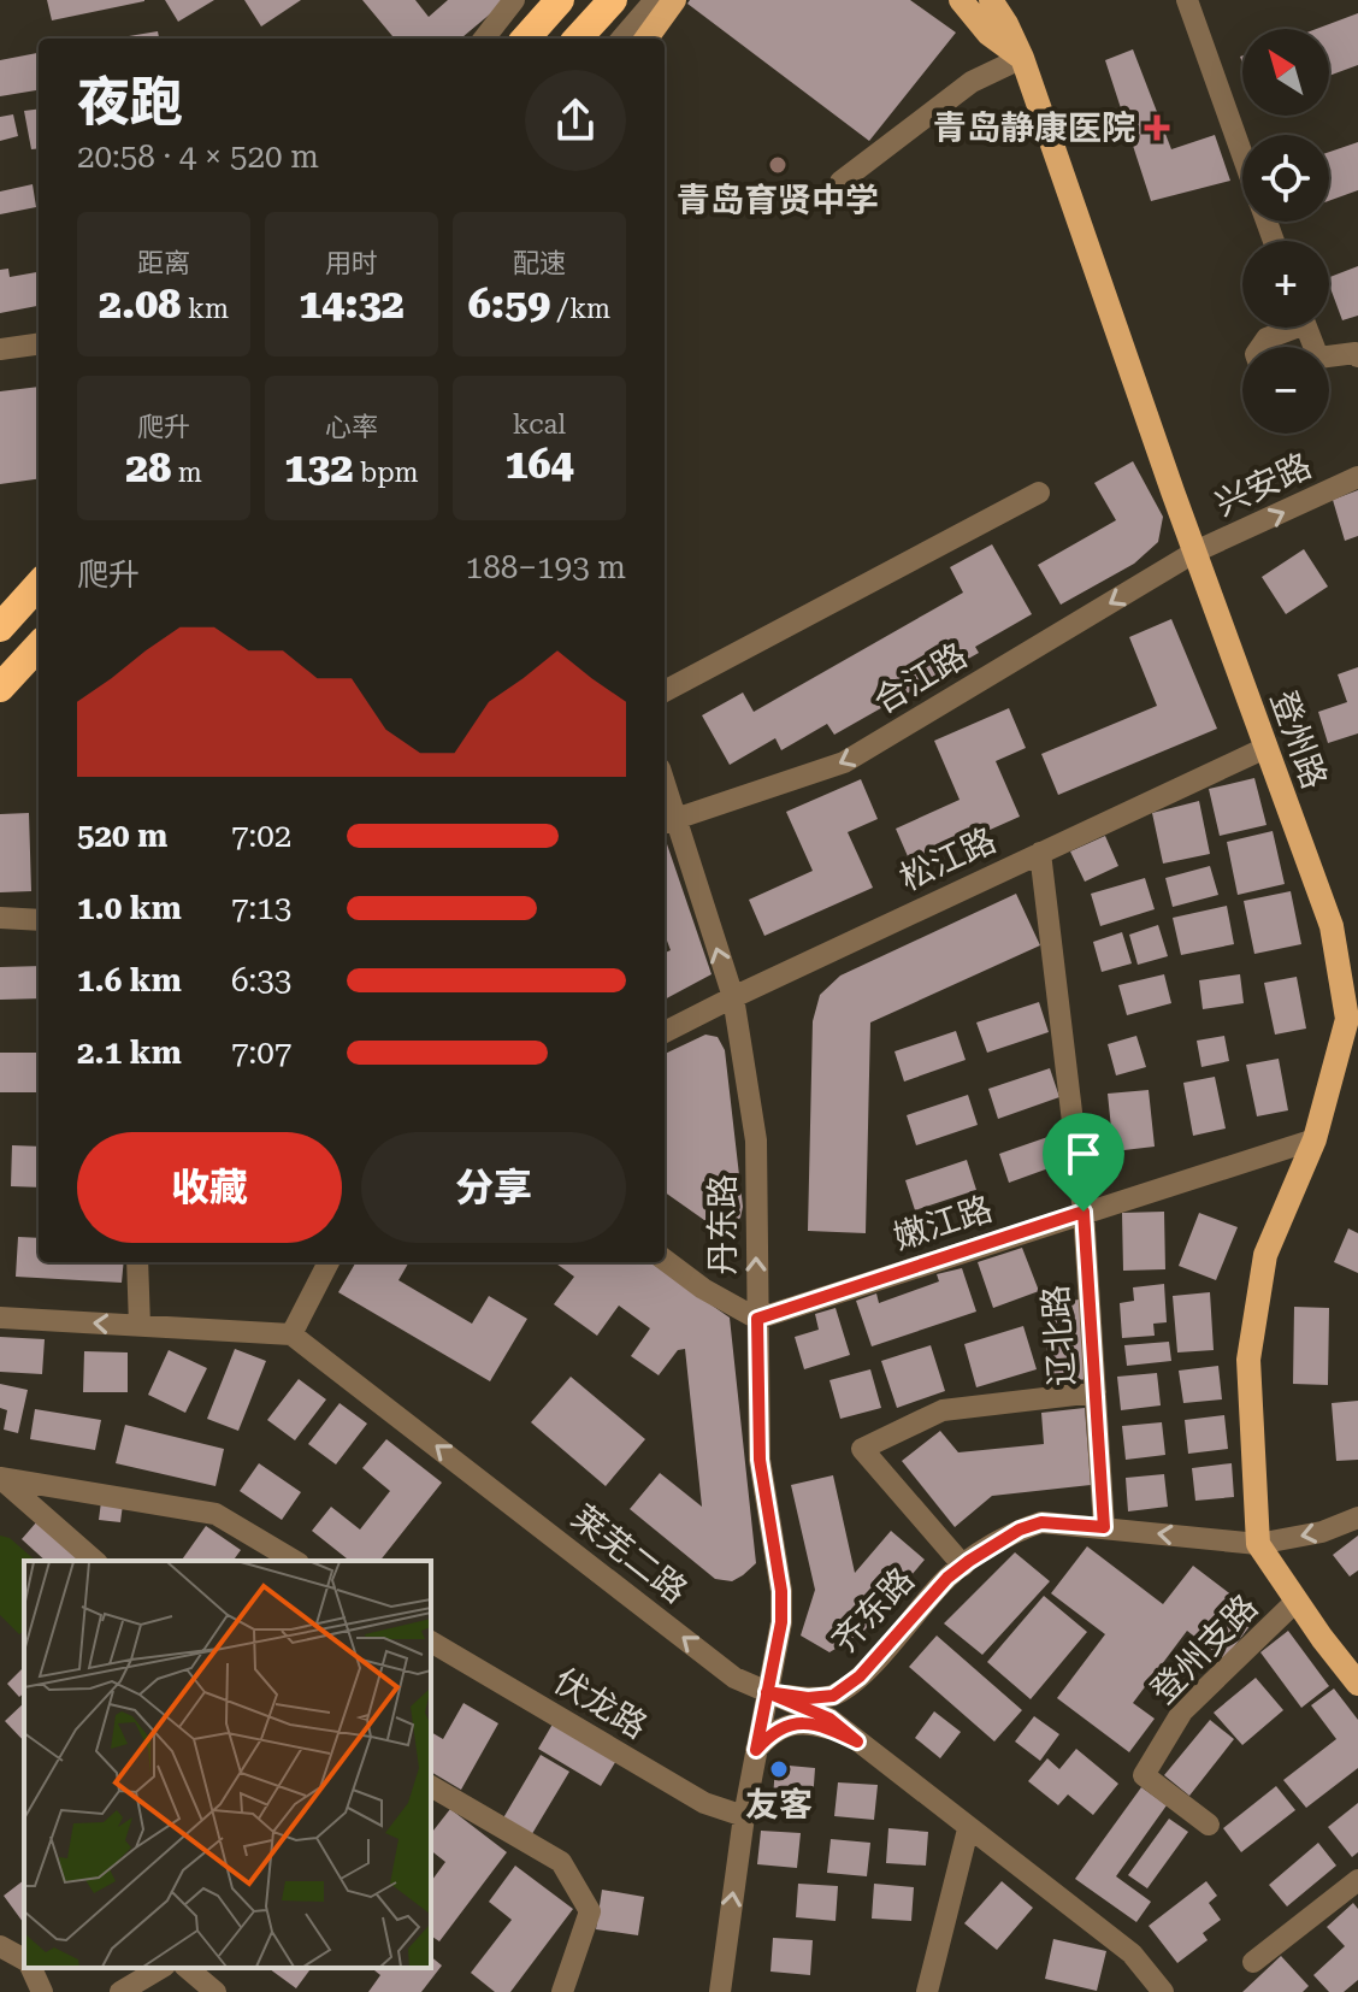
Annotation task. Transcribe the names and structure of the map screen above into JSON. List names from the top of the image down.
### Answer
{
  "streets": {
    "main road": ["登州路"],
    "street": [
      "兴安路",
      "合江路",
      "松江路",
      "嫩江路",
      "丹东路",
      "辽北路",
      "莱芜二路",
      "齐东路",
      "登州支路",
      "伏龙路"
    ]
  },
  "crossings": [
    ["兴安路", "合江路"],
    ["兴安路", "登州路"],
    ["合江路", "登州路"],
    ["合江路", "丹东路"],
    ["登州路", "松江路"],
    ["登州路", "嫩江路"],
    ["登州路", "齐东路"],
    ["松江路", "丹东路"],
    ["松江路", "辽北路"],
    ["嫩江路", "丹东路"],
    ["嫩江路", "辽北路"],
    ["丹东路", "莱芜二路"],
    ["丹东路", "齐东路"],
    ["辽北路", "齐东路"],
    ["莱芜二路", "齐东路"]
  ],
  "one_way": ["兴安路", "丹东路", "莱芜二路"],
  "places": {
    "health": ["青岛静康医院"],
    "other": ["青岛育贤中学", "友客"]
  },
  "north": "top left",
  "page": {
    "map_buttons": ["+", "−"],
    "heading": ["夜跑", "20:58 · 4 × 520 m"],
    "stats": [
      ["距离", "2.08 km"],
      ["用时", "14:32"],
      ["配速", "6:59 /km"],
      ["爬升", "28 m"],
      ["心率", "132 bpm"],
      ["kcal", "164"]
    ],
    "chart": ["爬升", "188–193 m"],
    "list": [
      {
        "name": "520 m",
        "note": "7:02"
      },
      {
        "name": "1.0 km",
        "note": "7:13"
      },
      {
        "name": "1.6 km",
        "note": "6:33"
      },
      {
        "name": "2.1 km",
        "note": "7:07"
      }
    ],
    "buttons": ["收藏", "分享"]
  }
}
